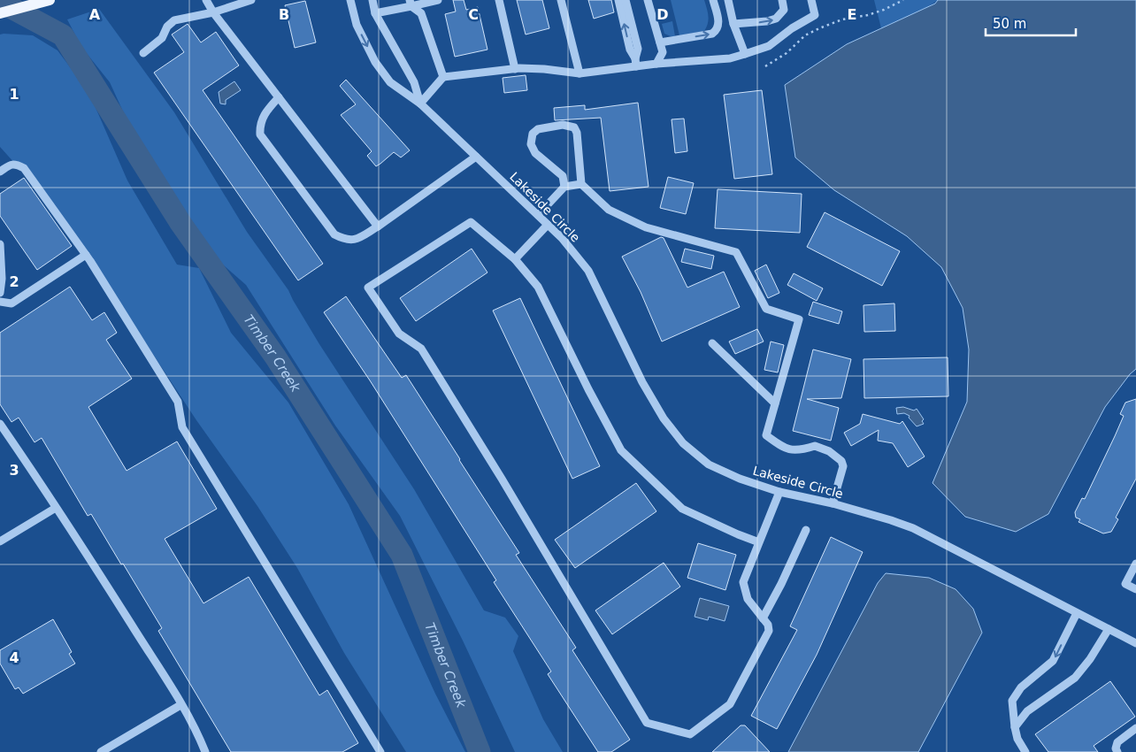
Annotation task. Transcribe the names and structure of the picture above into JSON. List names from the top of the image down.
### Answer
{
  "streets": {
    "street": ["Lakeside Circle"]
  },
  "water": ["Timber Creek"],
  "scale_bar": "50 m",
  "grid": {
    "columns": [
      "A",
      "B",
      "C",
      "D",
      "E"
    ],
    "rows": [
      "1",
      "2",
      "3",
      "4"
    ]
  }
}
